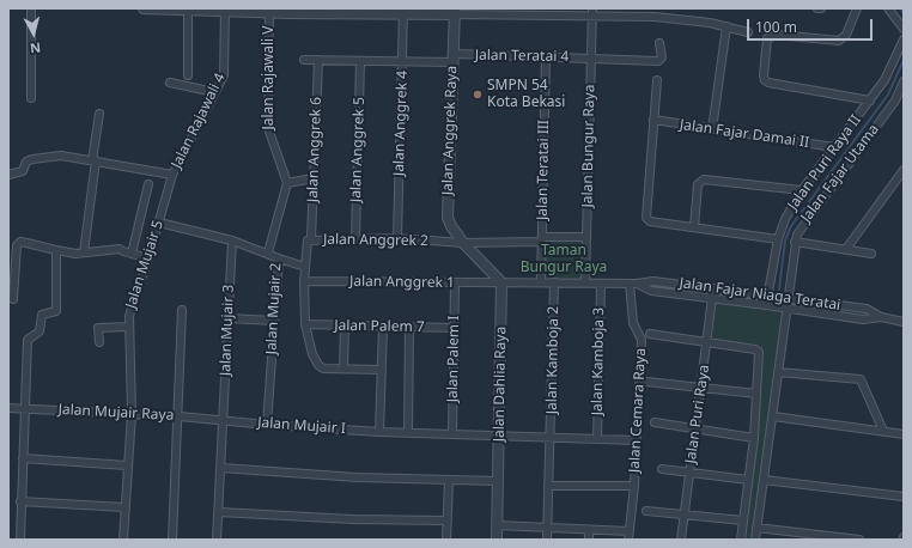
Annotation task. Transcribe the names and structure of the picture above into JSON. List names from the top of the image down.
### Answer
{
  "streets": {
    "street": [
      "Jalan Teratai 4",
      "Jalan Rajawali V",
      "Jalan Rajawali 4",
      "Jalan Anggrek 4",
      "Jalan Anggrek Raya",
      "Jalan Fajar Damai II",
      "Jalan Bungur Raya",
      "Jalan Anggrek 6",
      "Jalan Anggrek 5",
      "Jalan Puri Raya II",
      "Jalan Teratai III",
      "Jalan Fajar Utama",
      "Jalan Anggrek 2",
      "Jalan Mujair 5",
      "Jalan Anggrek 1",
      "Jalan Fajar Niaga Teratai",
      "Jalan Mujair 2",
      "Jalan Palem 7",
      "Jalan Mujair 3",
      "Jalan Palem I",
      "Jalan Kamboja 2",
      "Jalan Kamboja 3",
      "Jalan Dahlia Raya",
      "Jalan Cemara Raya",
      "Jalan Mujair Raya",
      "Jalan Puri Raya",
      "Jalan Mujair I"
    ]
  },
  "crossings": [
    ["Jalan Teratai 4", "Jalan Anggrek 4"],
    ["Jalan Teratai 4", "Jalan Anggrek Raya"],
    ["Jalan Teratai 4", "Jalan Bungur Raya"],
    ["Jalan Teratai 4", "Jalan Anggrek 6"],
    ["Jalan Teratai 4", "Jalan Anggrek 5"],
    ["Jalan Teratai 4", "Jalan Teratai III"],
    ["Jalan Rajawali 4", "Jalan Mujair 5"],
    ["Jalan Anggrek 4", "Jalan Anggrek 2"],
    ["Jalan Anggrek Raya", "Jalan Anggrek 2"],
    ["Jalan Fajar Damai II", "Jalan Puri Raya II"],
    ["Jalan Bungur Raya", "Jalan Anggrek 2"],
    ["Jalan Bungur Raya", "Jalan Fajar Niaga Teratai"],
    ["Jalan Anggrek 6", "Jalan Anggrek 2"],
    ["Jalan Anggrek 5", "Jalan Anggrek 2"],
    ["Jalan Puri Raya II", "Jalan Fajar Niaga Teratai"],
    ["Jalan Teratai III", "Jalan Anggrek 2"],
    ["Jalan Teratai III", "Jalan Fajar Niaga Teratai"],
    ["Jalan Fajar Utama", "Jalan Fajar Niaga Teratai"],
    ["Jalan Anggrek 2", "Jalan Anggrek 1"],
    ["Jalan Anggrek 2", "Jalan Palem 7"],
    ["Jalan Mujair 5", "Jalan Mujair 2"],
    ["Jalan Mujair 5", "Jalan Mujair Raya"],
    ["Jalan Anggrek 1", "Jalan Fajar Niaga Teratai"],
    ["Jalan Anggrek 1", "Jalan Palem I"],
    ["Jalan Anggrek 1", "Jalan Dahlia Raya"],
    ["Jalan Fajar Niaga Teratai", "Jalan Kamboja 2"],
    ["Jalan Fajar Niaga Teratai", "Jalan Kamboja 3"],
    ["Jalan Fajar Niaga Teratai", "Jalan Dahlia Raya"],
    ["Jalan Fajar Niaga Teratai", "Jalan Cemara Raya"],
    ["Jalan Fajar Niaga Teratai", "Jalan Puri Raya"],
    ["Jalan Mujair 2", "Jalan Mujair 3"],
    ["Jalan Mujair 2", "Jalan Mujair I"],
    ["Jalan Palem 7", "Jalan Palem I"],
    ["Jalan Mujair 3", "Jalan Mujair Raya"],
    ["Jalan Mujair 3", "Jalan Mujair I"],
    ["Jalan Palem I", "Jalan Mujair I"],
    ["Jalan Kamboja 2", "Jalan Mujair I"],
    ["Jalan Kamboja 3", "Jalan Mujair I"],
    ["Jalan Dahlia Raya", "Jalan Mujair I"],
    ["Jalan Cemara Raya", "Jalan Mujair I"],
    ["Jalan Mujair Raya", "Jalan Mujair I"]
  ],
  "parks": ["Taman Bungur Raya"],
  "places": ["SMPN 54 Kota Bekasi"],
  "scale_bar": "100 m",
  "north": "bottom"
}
